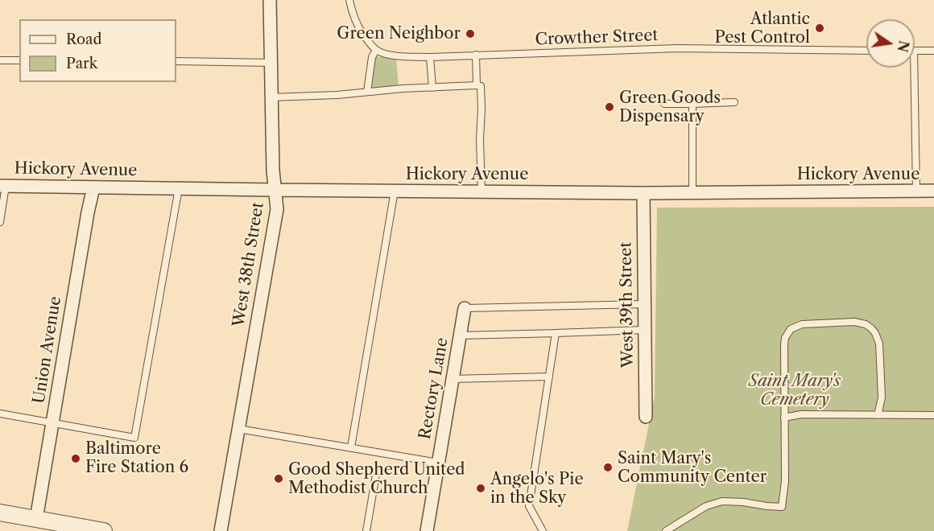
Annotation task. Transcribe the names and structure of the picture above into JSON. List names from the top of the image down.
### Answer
{
  "streets": {
    "street": [
      "Hickory Avenue",
      "West 38th Street",
      "West 39th Street",
      "Union Avenue",
      "Rectory Lane"
    ],
    "lane": ["Crowther Street"]
  },
  "crossings": [
    ["Hickory Avenue", "West 38th Street"],
    ["Hickory Avenue", "West 39th Street"],
    ["Hickory Avenue", "Union Avenue"]
  ],
  "parks": ["Saint Mary's Cemetery"],
  "places": [
    "Atlantic Pest Control",
    "Green Neighbor",
    "Green Goods Dispensary",
    "Baltimore Fire Station 6",
    "Saint Mary's Community Center",
    "Good Shepherd United Methodist Church",
    "Angelo's Pie in the Sky"
  ],
  "legend": ["Road", "Park"],
  "north": "right"
}
